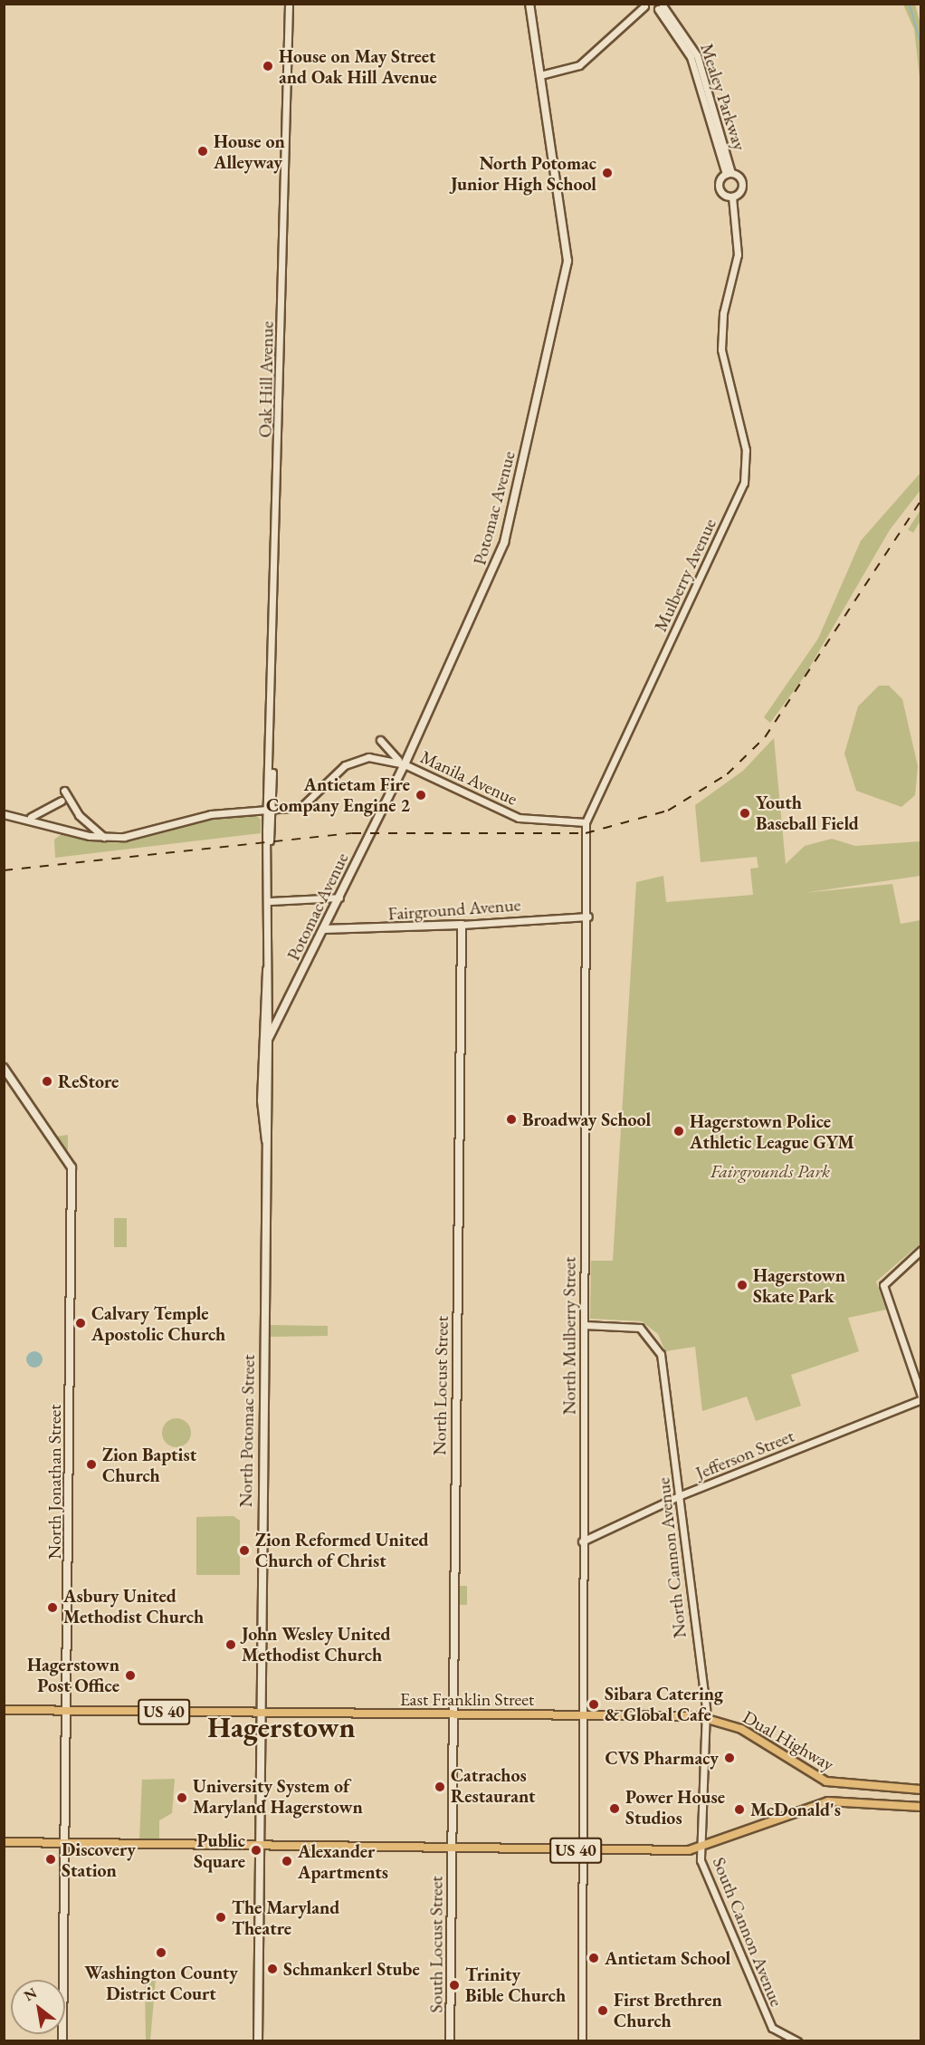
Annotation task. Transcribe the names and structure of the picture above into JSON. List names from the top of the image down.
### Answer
{
  "streets": {
    "main road": [
      "Oak Hill Avenue",
      "Potomac Avenue",
      "Fairground Avenue",
      "North Locust Street",
      "North Potomac Street",
      "North Jonathan Street",
      "East Franklin Street",
      "US 40",
      "Dual Highway",
      "South Locust Street"
    ],
    "street": [
      "Mealey Parkway",
      "Mulberry Avenue",
      "Manila Avenue",
      "North Mulberry Street",
      "Jefferson Street",
      "North Cannon Avenue",
      "South Cannon Avenue"
    ]
  },
  "crossings": [
    ["Oak Hill Avenue", "Potomac Avenue"],
    ["Oak Hill Avenue", "North Potomac Street"],
    ["Potomac Avenue", "Manila Avenue"],
    ["Potomac Avenue", "Fairground Avenue"],
    ["Mulberry Avenue", "Manila Avenue"],
    ["Mulberry Avenue", "North Mulberry Street"],
    ["Manila Avenue", "North Mulberry Street"],
    ["Fairground Avenue", "North Mulberry Street"],
    ["Fairground Avenue", "North Locust Street"],
    ["North Mulberry Street", "Jefferson Street"],
    ["North Mulberry Street", "North Cannon Avenue"],
    ["North Mulberry Street", "East Franklin Street"],
    ["North Mulberry Street", "US 40"],
    ["North Locust Street", "East Franklin Street"],
    ["North Locust Street", "US 40"],
    ["North Locust Street", "South Locust Street"],
    ["North Potomac Street", "East Franklin Street"],
    ["North Potomac Street", "US 40"],
    ["Jefferson Street", "North Cannon Avenue"],
    ["North Jonathan Street", "US 40"],
    ["North Cannon Avenue", "US 40"],
    ["North Cannon Avenue", "Dual Highway"],
    ["North Cannon Avenue", "South Cannon Avenue"],
    ["East Franklin Street", "US 40"],
    ["East Franklin Street", "Dual Highway"],
    ["US 40", "Dual Highway"],
    ["US 40", "South Cannon Avenue"],
    ["US 40", "South Locust Street"],
    ["Dual Highway", "South Cannon Avenue"]
  ],
  "districts": ["Hagerstown"],
  "parks": ["Fairgrounds Park"],
  "places": [
    "House on May Street and Oak Hill Avenue",
    "House on Alleyway",
    "North Potomac Junior High School",
    "Antietam Fire Company Engine 2",
    "Youth Baseball Field",
    "ReStore",
    "Broadway School",
    "Hagerstown Police Athletic League GYM",
    "Hagerstown Skate Park",
    "Calvary Temple Apostolic Church",
    "Zion Baptist Church",
    "Zion Reformed United Church of Christ",
    "Asbury United Methodist Church",
    "John Wesley United Methodist Church",
    "Hagerstown Post Office",
    "Sibara Catering & Global Cafe",
    "CVS Pharmacy",
    "Catrachos Restaurant",
    "University System of Maryland Hagerstown",
    "Power House Studios",
    "McDonald's",
    "Public Square",
    "Discovery Station",
    "Alexander Apartments",
    "The Maryland Theatre",
    "Washington County District Court",
    "Antietam School",
    "Schmankerl Stube",
    "Trinity Bible Church",
    "First Brethren Church"
  ],
  "north": "top left"
}
